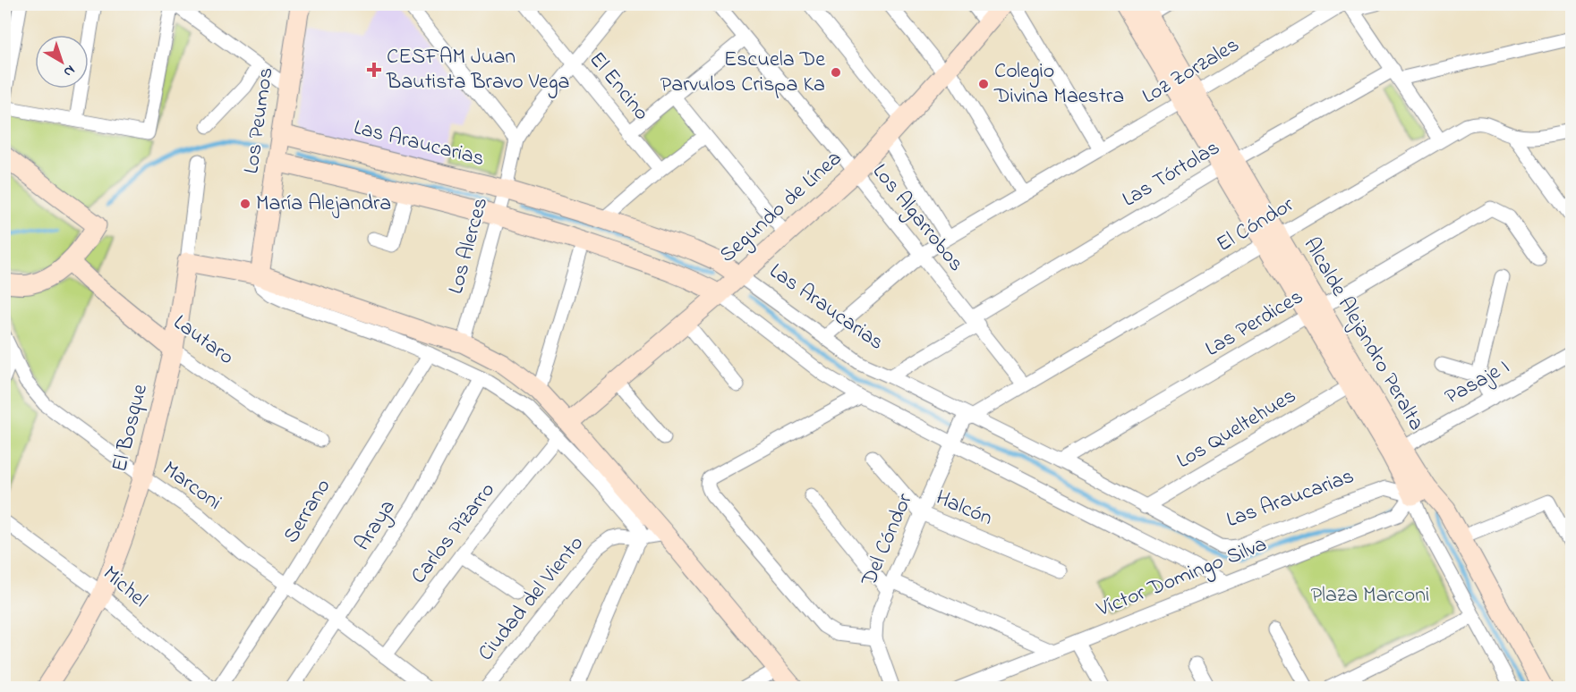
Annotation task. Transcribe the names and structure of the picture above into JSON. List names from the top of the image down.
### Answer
{
  "streets": {
    "street": [
      "Loz Zorzales",
      "El Encino",
      "Los Peumos",
      "Las Araucarias",
      "Las Tórtolas",
      "Segundo de Línea",
      "Los Algarrobos",
      "El Cóndor",
      "Los Alerces",
      "Las Perdices",
      "Alcalde Alejandro Peralta",
      "Lautaro",
      "Pasaje I",
      "El Bosque",
      "Los Queltehues",
      "Marconi",
      "Halcón",
      "Serrano",
      "Araya",
      "Carlos Pizarro",
      "Del Cóndor",
      "Víctor Domingo Silva",
      "Michel",
      "Ciudad del Viento"
    ]
  },
  "crossings": [
    ["Loz Zorzales", "Las Araucarias"],
    ["Loz Zorzales", "Los Algarrobos"],
    ["Loz Zorzales", "Alcalde Alejandro Peralta"],
    ["El Encino", "Segundo de Línea"],
    ["El Encino", "Los Alerces"],
    ["Los Peumos", "Las Araucarias"],
    ["Las Araucarias", "Las Tórtolas"],
    ["Las Araucarias", "Segundo de Línea"],
    ["Las Araucarias", "El Cóndor"],
    ["Las Araucarias", "Los Alerces"],
    ["Las Araucarias", "Las Perdices"],
    ["Las Araucarias", "Alcalde Alejandro Peralta"],
    ["Las Araucarias", "Los Queltehues"],
    ["Las Araucarias", "Del Cóndor"],
    ["Las Araucarias", "Víctor Domingo Silva"],
    ["Las Tórtolas", "Los Algarrobos"],
    ["Las Tórtolas", "Alcalde Alejandro Peralta"],
    ["Segundo de Línea", "Los Algarrobos"],
    ["Segundo de Línea", "Carlos Pizarro"],
    ["Los Algarrobos", "El Cóndor"],
    ["El Cóndor", "Alcalde Alejandro Peralta"],
    ["El Cóndor", "Del Cóndor"],
    ["Las Perdices", "Alcalde Alejandro Peralta"],
    ["Alcalde Alejandro Peralta", "Pasaje I"],
    ["Alcalde Alejandro Peralta", "Los Queltehues"],
    ["Alcalde Alejandro Peralta", "Víctor Domingo Silva"],
    ["Lautaro", "El Bosque"],
    ["El Bosque", "Marconi"],
    ["El Bosque", "Michel"],
    ["Marconi", "Serrano"],
    ["Marconi", "Araya"],
    ["Marconi", "Carlos Pizarro"],
    ["Halcón", "Del Cóndor"]
  ],
  "parks": ["Plaza Marconi"],
  "places": {
    "health": ["CESFAM Juan Bautista Bravo Vega"],
    "other": ["Escuela De Parvulos Crispa Ka", "Colegio Divina Maestra", "María Alejandra"]
  },
  "north": "bottom right"
}
